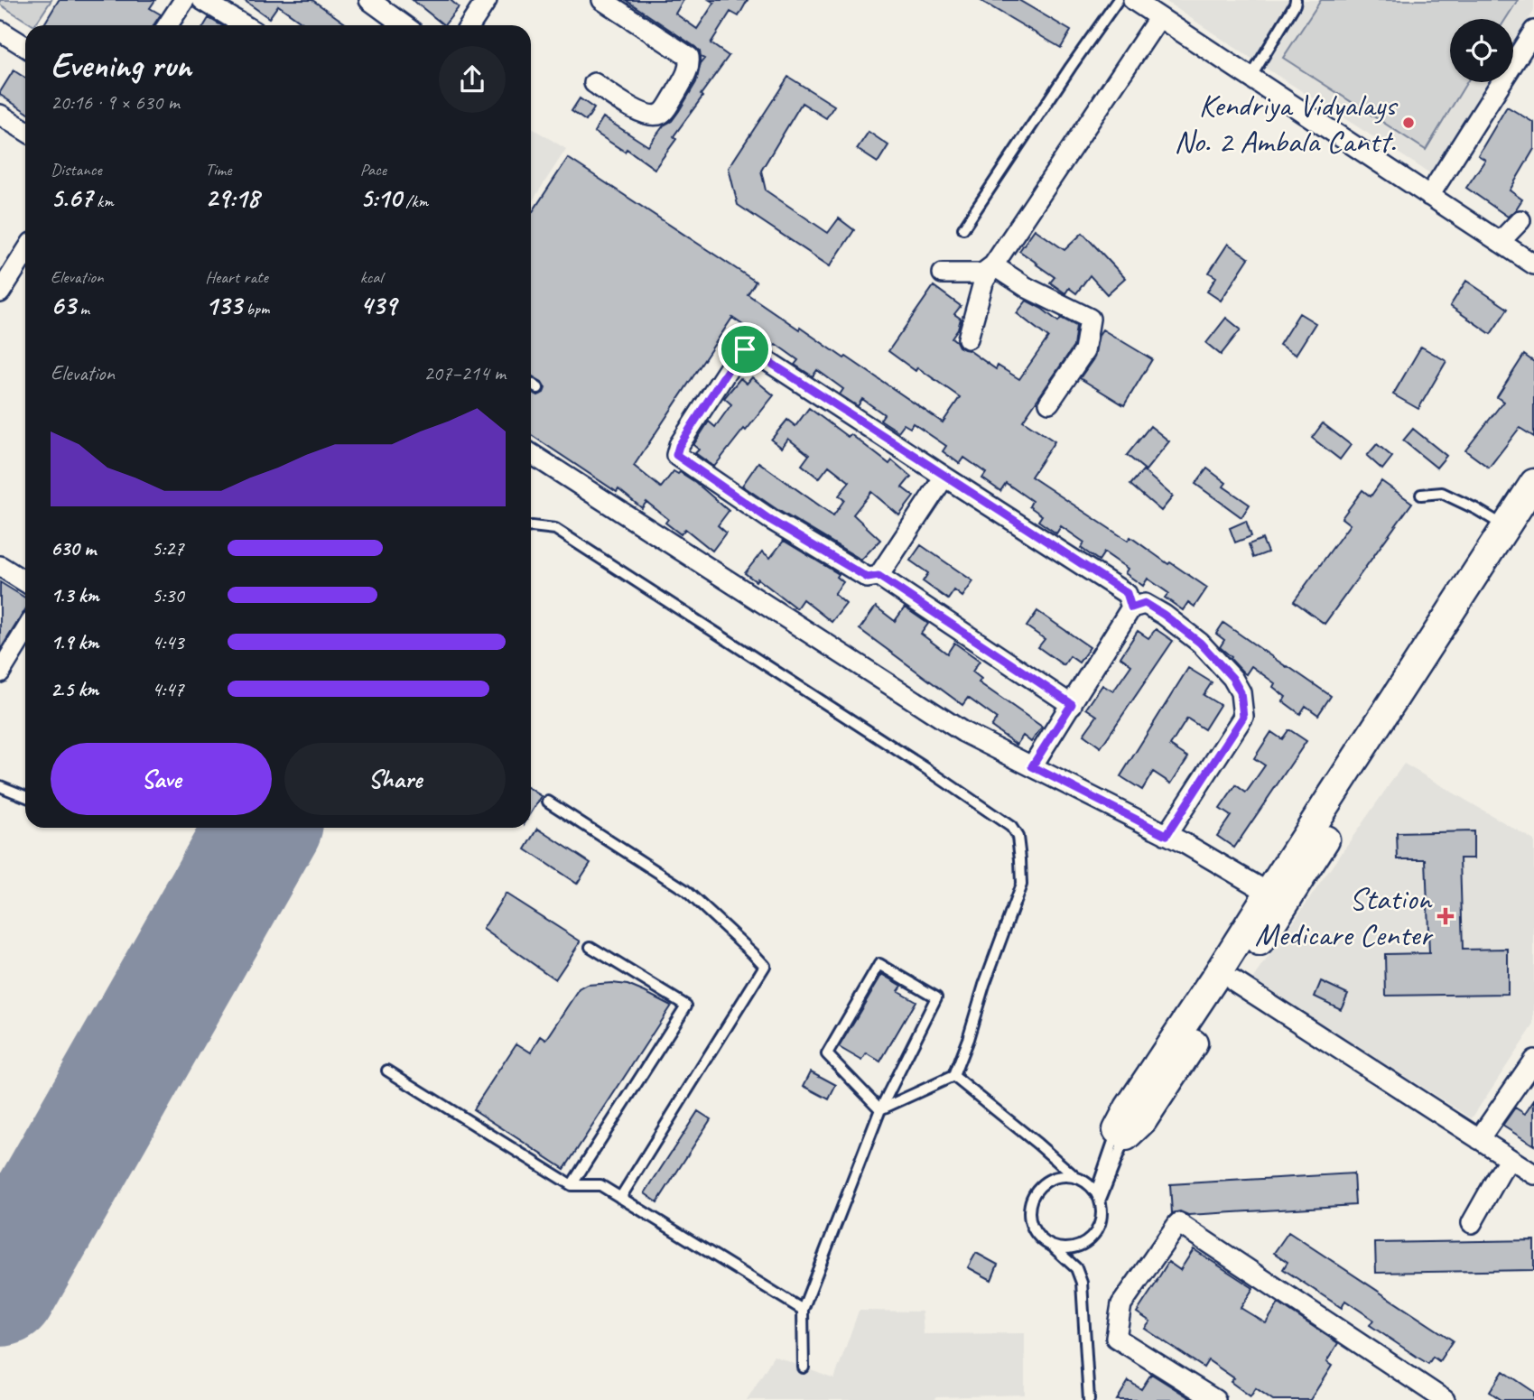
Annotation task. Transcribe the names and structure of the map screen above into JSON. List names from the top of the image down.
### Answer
{
  "places": {
    "other": ["Kendriya Vidyalays No. 2 Ambala Cantt."],
    "health": ["Station Medicare Center"]
  },
  "page": {
    "heading": ["Evening run", "20:16 · 9 × 630 m"],
    "stats": [
      ["Distance", "5.67 km"],
      ["Time", "29:18"],
      ["Pace", "5:10 /km"],
      ["Elevation", "63 m"],
      ["Heart rate", "133 bpm"],
      ["kcal", "439"]
    ],
    "chart": ["Elevation", "207–214 m"],
    "list": [
      {
        "name": "630 m",
        "note": "5:27"
      },
      {
        "name": "1.3 km",
        "note": "5:30"
      },
      {
        "name": "1.9 km",
        "note": "4:43"
      },
      {
        "name": "2.5 km",
        "note": "4:47"
      }
    ],
    "buttons": ["Save", "Share"]
  }
}
